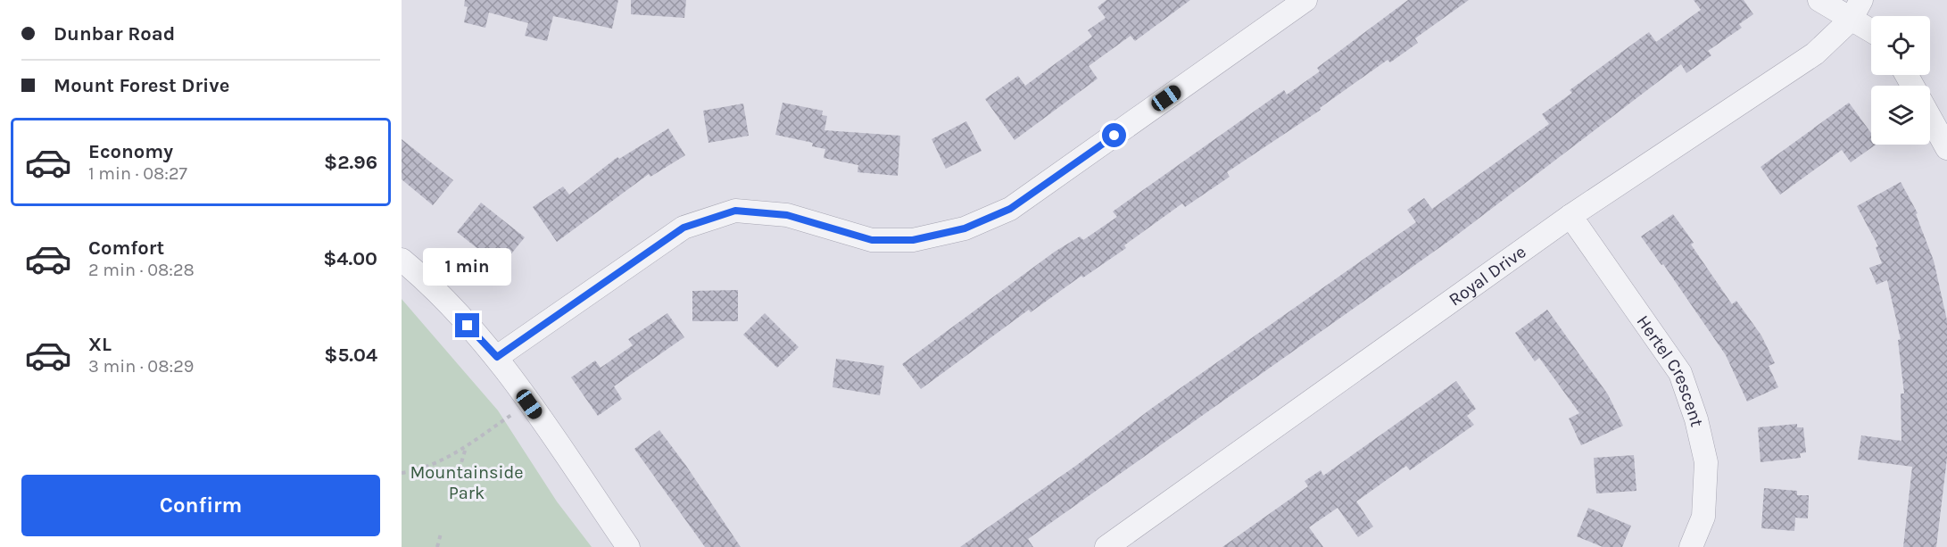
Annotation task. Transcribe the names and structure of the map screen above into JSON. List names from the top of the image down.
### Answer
{
  "streets": {
    "street": ["Royal Drive", "Hertel Crescent"]
  },
  "crossings": [
    ["Royal Drive", "Hertel Crescent"]
  ],
  "parks": ["Mountainside Park"],
  "page": {
    "banner": ["Dunbar Road", "Mount Forest Drive"],
    "list": [
      {
        "name": "Economy",
        "note": "1 min · 08:27",
        "value": "$2.96"
      },
      {
        "name": "Comfort",
        "note": "2 min · 08:28",
        "value": "$4.00"
      },
      {
        "name": "XL",
        "note": "3 min · 08:29",
        "value": "$5.04"
      }
    ],
    "bubble": "1 min",
    "buttons": "Confirm"
  }
}
